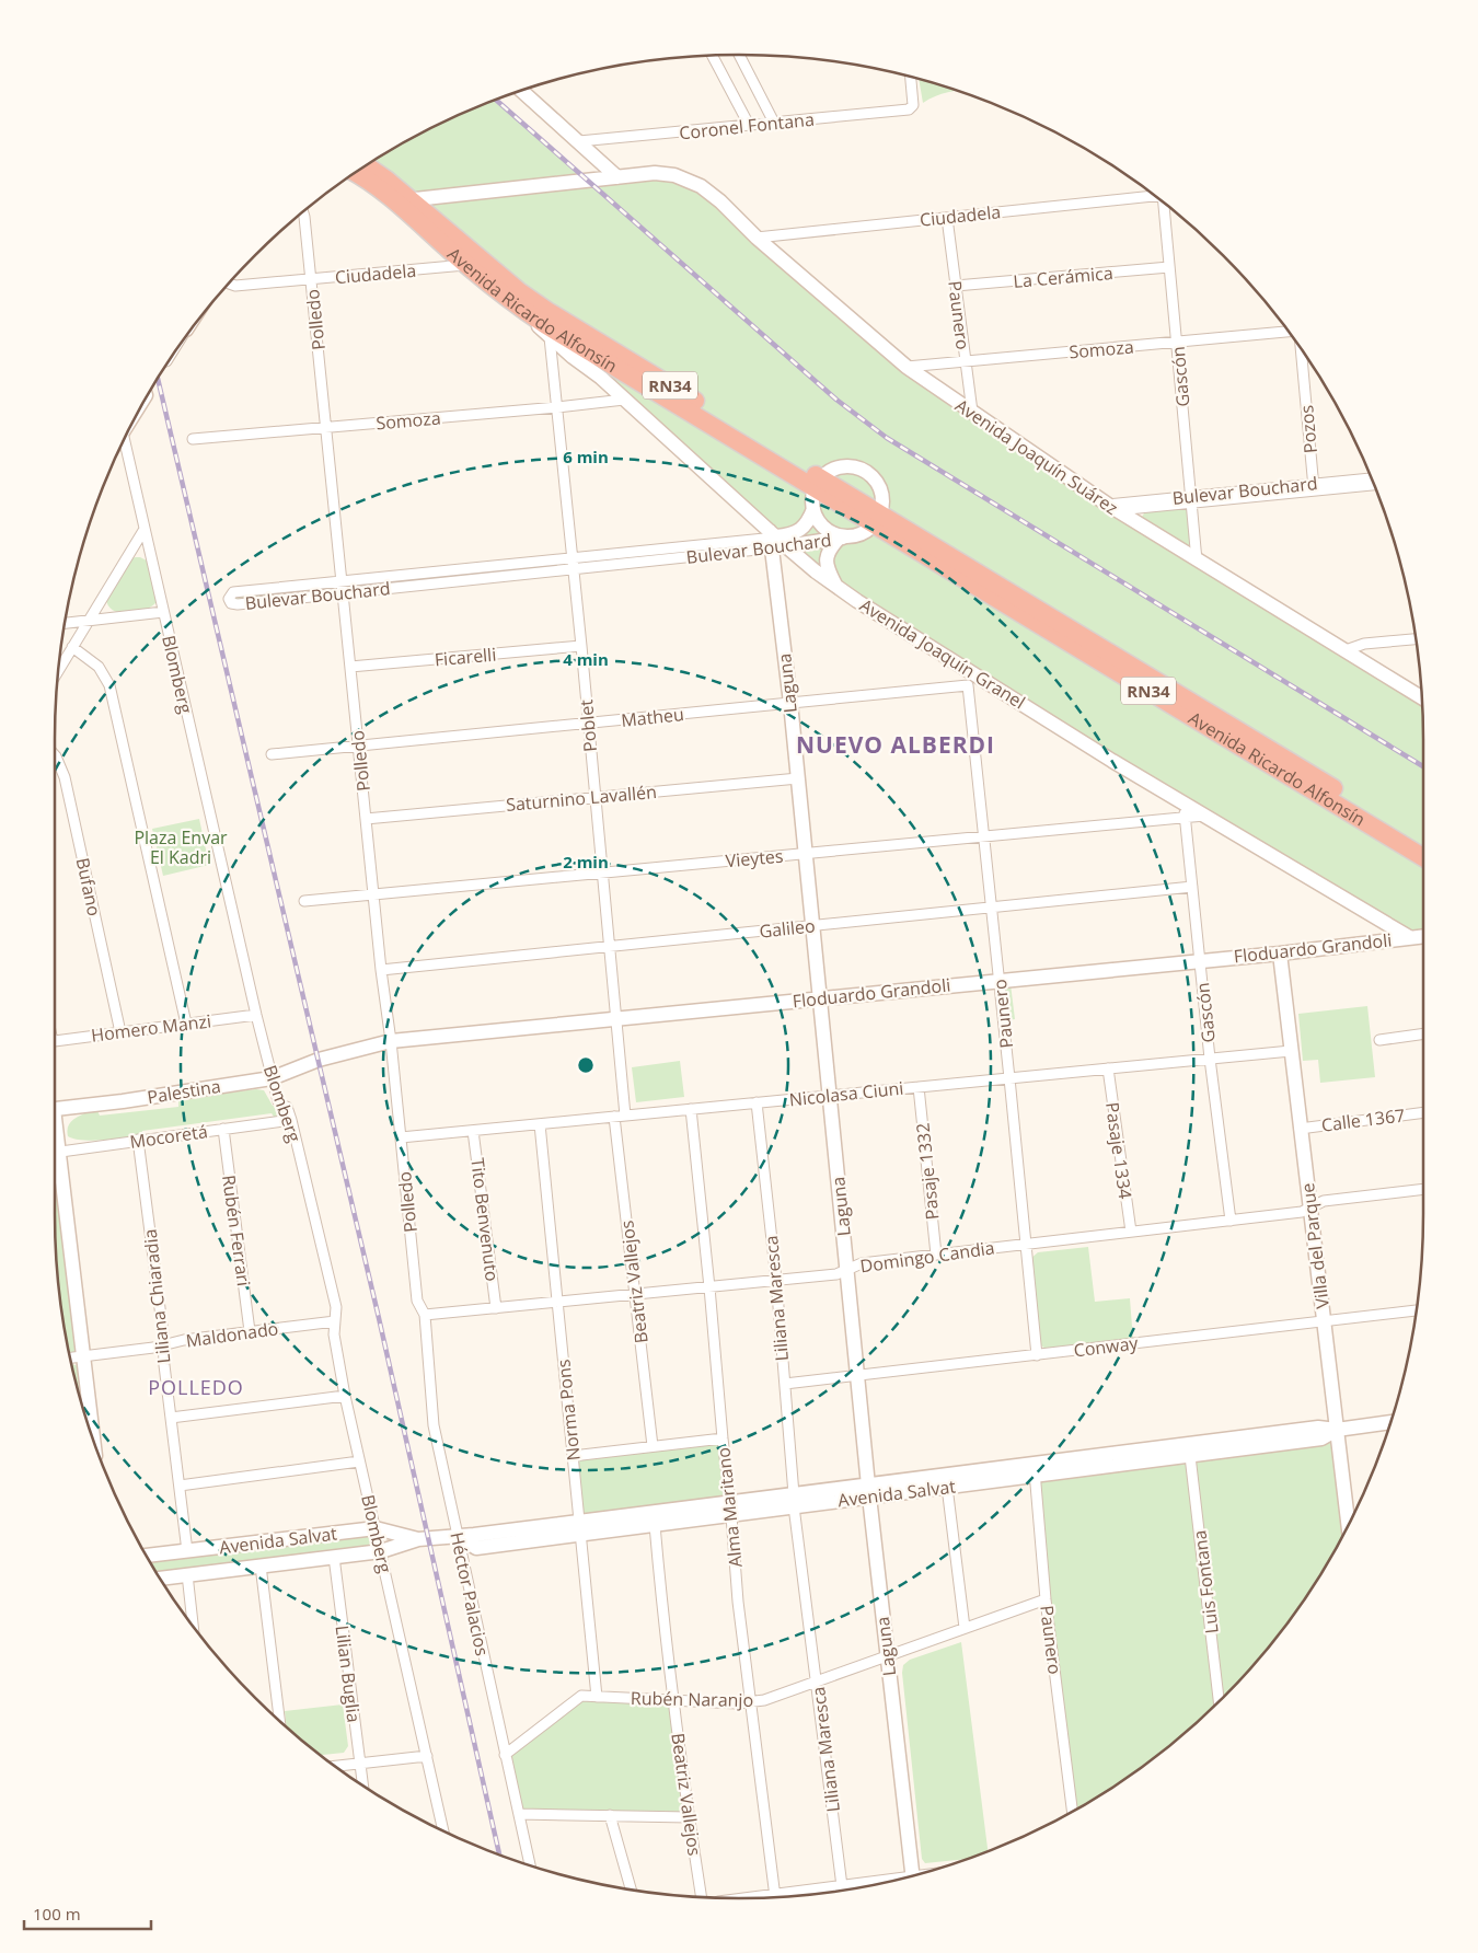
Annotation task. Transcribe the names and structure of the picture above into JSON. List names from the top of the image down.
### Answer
{
  "streets": {
    "highway": ["Avenida Ricardo Alfonsín", "RN34"],
    "street": [
      "Coronel Fontana",
      "Ciudadela",
      "La Cerámica",
      "Paunero",
      "Polledo",
      "Somoza",
      "Gascón",
      "Pozos",
      "Avenida Joaquín Suárez",
      "Bulevar Bouchard",
      "Avenida Joaquín Granel",
      "Ficarelli",
      "Blomberg",
      "Laguna",
      "Matheu",
      "Poblet",
      "Saturnino Lavallén",
      "Vieytes",
      "Bufano",
      "Galileo",
      "Floduardo Grandoli",
      "Homero Manzi",
      "Palestina",
      "Nicolasa Ciuni",
      "Calle 1367",
      "Mocoretá",
      "Pasaje 1334",
      "Pasaje 1332",
      "Tito Benvenuto",
      "Rubén Ferrari",
      "Villa del Parque",
      "Domingo Candia",
      "Beatriz Vallejos",
      "Liliana Chiaradia",
      "Liliana Maresca",
      "Maldonado",
      "Conway",
      "Norma Pons",
      "Avenida Salvat",
      "Alma Maritano",
      "Luis Fontana",
      "Héctor Palacios",
      "Lilian Buglia",
      "Rubén Naranjo"
    ]
  },
  "crossings": [
    ["Ciudadela", "Avenida Ricardo Alfonsín"],
    ["Ciudadela", "Paunero"],
    ["Ciudadela", "Polledo"],
    ["Ciudadela", "Avenida Joaquín Suárez"],
    ["La Cerámica", "Paunero"],
    ["La Cerámica", "Gascón"],
    ["Avenida Ricardo Alfonsín", "Avenida Joaquín Granel"],
    ["Paunero", "Somoza"],
    ["Paunero", "Avenida Joaquín Suárez"],
    ["Paunero", "Avenida Joaquín Granel"],
    ["Paunero", "Matheu"],
    ["Paunero", "Vieytes"],
    ["Paunero", "Galileo"],
    ["Paunero", "Floduardo Grandoli"],
    ["Paunero", "Nicolasa Ciuni"],
    ["Paunero", "Domingo Candia"],
    ["Paunero", "Conway"],
    ["Paunero", "Avenida Salvat"],
    ["Paunero", "Rubén Naranjo"],
    ["Polledo", "Somoza"],
    ["Polledo", "Bulevar Bouchard"],
    ["Polledo", "Ficarelli"],
    ["Polledo", "Matheu"],
    ["Polledo", "Saturnino Lavallén"],
    ["Polledo", "Vieytes"],
    ["Polledo", "Galileo"],
    ["Polledo", "Floduardo Grandoli"],
    ["Polledo", "Nicolasa Ciuni"],
    ["Polledo", "Domingo Candia"],
    ["Polledo", "Héctor Palacios"],
    ["Somoza", "Gascón"],
    ["Somoza", "Avenida Joaquín Suárez"],
    ["Somoza", "Avenida Joaquín Granel"],
    ["Somoza", "Poblet"],
    ["Gascón", "Avenida Joaquín Suárez"],
    ["Gascón", "Bulevar Bouchard"],
    ["Gascón", "Avenida Joaquín Granel"],
    ["Gascón", "Vieytes"],
    ["Gascón", "Galileo"],
    ["Gascón", "Floduardo Grandoli"],
    ["Gascón", "Nicolasa Ciuni"],
    ["Gascón", "Domingo Candia"],
    ["Pozos", "Bulevar Bouchard"],
    ["Avenida Joaquín Suárez", "Bulevar Bouchard"],
    ["Bulevar Bouchard", "Avenida Joaquín Granel"],
    ["Bulevar Bouchard", "Laguna"],
    ["Bulevar Bouchard", "Poblet"],
    ["Avenida Joaquín Granel", "Laguna"],
    ["Avenida Joaquín Granel", "Matheu"],
    ["Avenida Joaquín Granel", "Poblet"],
    ["Avenida Joaquín Granel", "Vieytes"],
    ["Avenida Joaquín Granel", "Floduardo Grandoli"],
    ["Ficarelli", "Poblet"],
    ["Blomberg", "Homero Manzi"],
    ["Blomberg", "Palestina"],
    ["Blomberg", "Mocoretá"],
    ["Blomberg", "Maldonado"],
    ["Blomberg", "Avenida Salvat"],
    ["Laguna", "Matheu"],
    ["Laguna", "Saturnino Lavallén"],
    ["Laguna", "Vieytes"],
    ["Laguna", "Galileo"],
    ["Laguna", "Floduardo Grandoli"],
    ["Laguna", "Nicolasa Ciuni"],
    ["Laguna", "Domingo Candia"],
    ["Laguna", "Conway"],
    ["Laguna", "Avenida Salvat"],
    ["Laguna", "Rubén Naranjo"],
    ["Matheu", "Poblet"],
    ["Poblet", "Saturnino Lavallén"],
    ["Poblet", "Vieytes"],
    ["Poblet", "Galileo"],
    ["Poblet", "Floduardo Grandoli"],
    ["Poblet", "Nicolasa Ciuni"],
    ["Poblet", "Beatriz Vallejos"],
    ["Bufano", "Homero Manzi"],
    ["Floduardo Grandoli", "Palestina"],
    ["Floduardo Grandoli", "Villa del Parque"],
    ["Nicolasa Ciuni", "Pasaje 1334"],
    ["Nicolasa Ciuni", "Pasaje 1332"],
    ["Nicolasa Ciuni", "Tito Benvenuto"],
    ["Nicolasa Ciuni", "Villa del Parque"],
    ["Nicolasa Ciuni", "Beatriz Vallejos"],
    ["Nicolasa Ciuni", "Liliana Maresca"],
    ["Nicolasa Ciuni", "Norma Pons"],
    ["Nicolasa Ciuni", "Alma Maritano"],
    ["Calle 1367", "Villa del Parque"],
    ["Mocoretá", "Rubén Ferrari"],
    ["Mocoretá", "Liliana Chiaradia"],
    ["Pasaje 1334", "Domingo Candia"],
    ["Pasaje 1332", "Domingo Candia"],
    ["Tito Benvenuto", "Domingo Candia"],
    ["Rubén Ferrari", "Maldonado"],
    ["Villa del Parque", "Domingo Candia"],
    ["Villa del Parque", "Conway"],
    ["Villa del Parque", "Avenida Salvat"],
    ["Domingo Candia", "Beatriz Vallejos"],
    ["Domingo Candia", "Liliana Maresca"],
    ["Domingo Candia", "Norma Pons"],
    ["Domingo Candia", "Alma Maritano"],
    ["Domingo Candia", "Héctor Palacios"],
    ["Beatriz Vallejos", "Avenida Salvat"],
    ["Beatriz Vallejos", "Rubén Naranjo"],
    ["Liliana Chiaradia", "Maldonado"],
    ["Liliana Chiaradia", "Avenida Salvat"],
    ["Liliana Maresca", "Conway"],
    ["Liliana Maresca", "Avenida Salvat"],
    ["Liliana Maresca", "Rubén Naranjo"],
    ["Norma Pons", "Avenida Salvat"],
    ["Norma Pons", "Rubén Naranjo"],
    ["Avenida Salvat", "Alma Maritano"],
    ["Avenida Salvat", "Luis Fontana"],
    ["Avenida Salvat", "Héctor Palacios"],
    ["Avenida Salvat", "Lilian Buglia"],
    ["Alma Maritano", "Rubén Naranjo"],
    ["Héctor Palacios", "Rubén Naranjo"]
  ],
  "districts": ["NUEVO ALBERDI", "POLLEDO"],
  "parks": ["Plaza Envar El Kadri"],
  "scale_bar": "100 m",
  "rings": ["6 min", "4 min", "2 min"]
}
